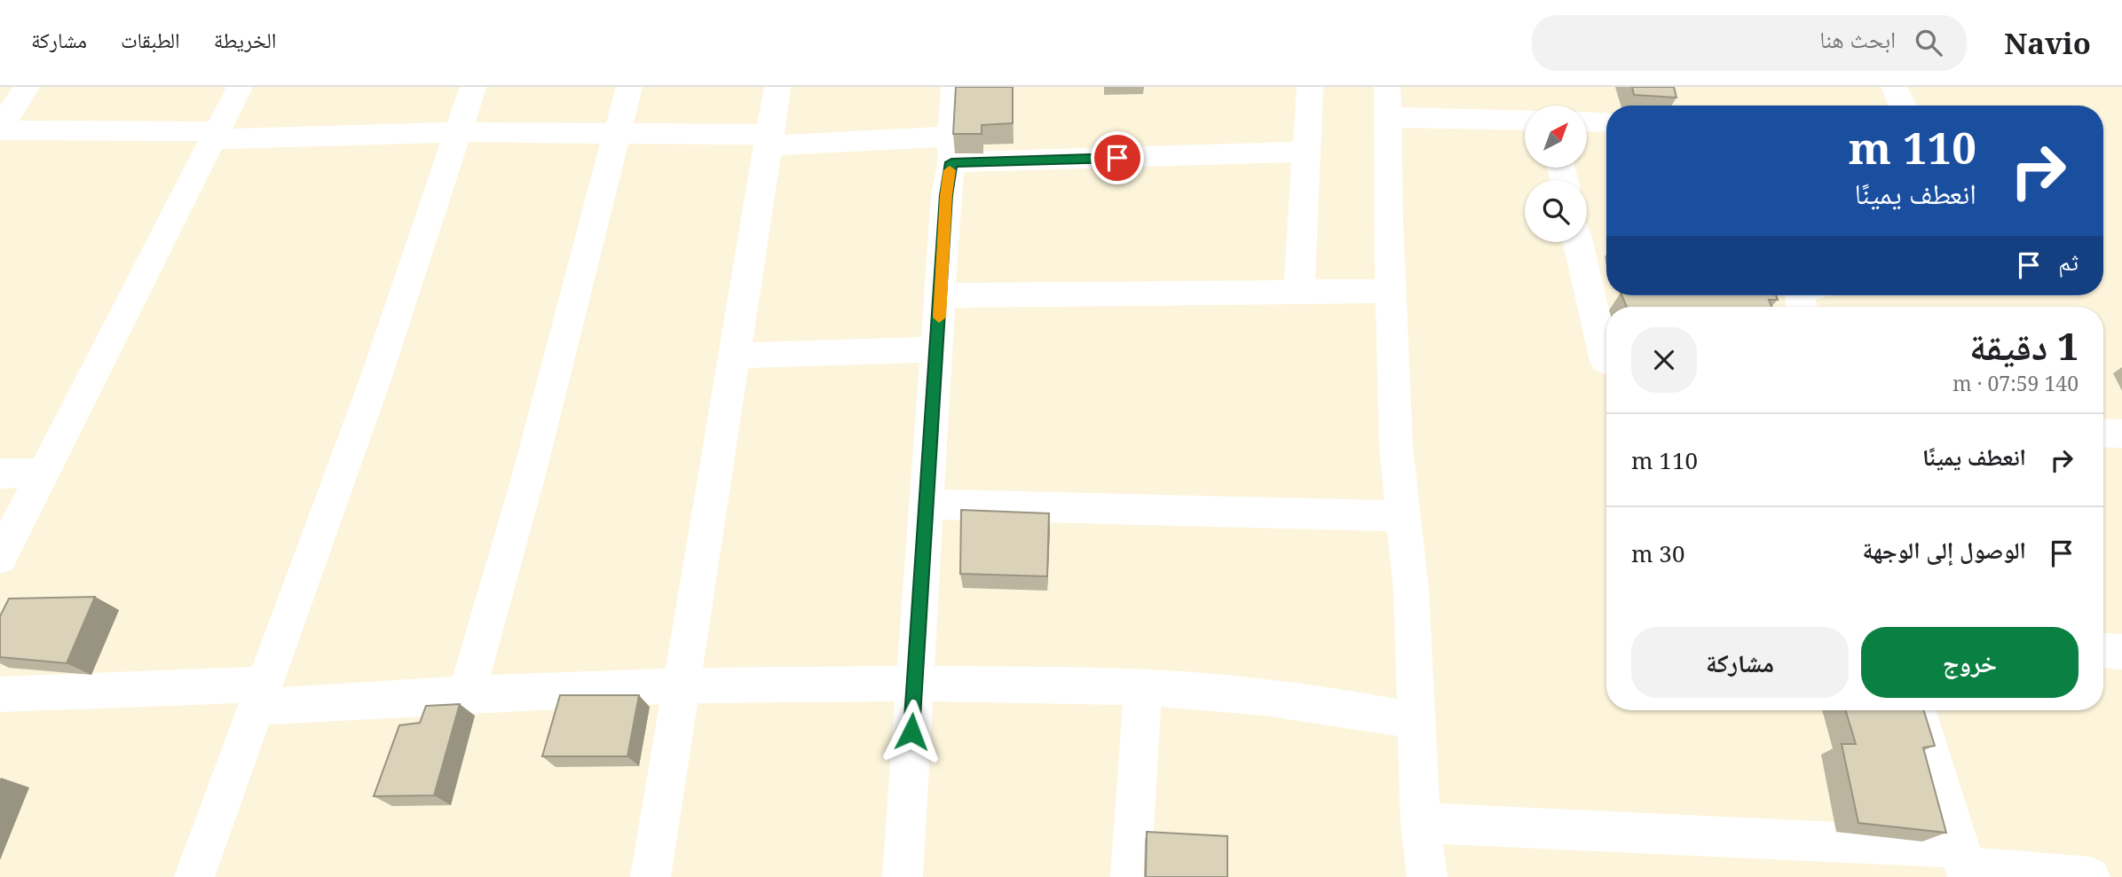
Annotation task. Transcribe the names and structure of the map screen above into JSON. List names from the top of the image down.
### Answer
{
  "north": "top right",
  "page": {
    "header": "Navio",
    "search": "ابحث هنا",
    "nav": ["الخريطة", "الطبقات", "مشاركة"],
    "turn": ["110 m", "انعطف يمينًا"],
    "then": "ثم",
    "heading": ["1 دقيقة", "140 m · 07:59"],
    "list": [
      {
        "name": "انعطف يمينًا",
        "value": "110 m"
      },
      {
        "name": "الوصول إلى الوجهة",
        "value": "30 m"
      }
    ],
    "buttons": ["خروج", "مشاركة"]
  }
}
